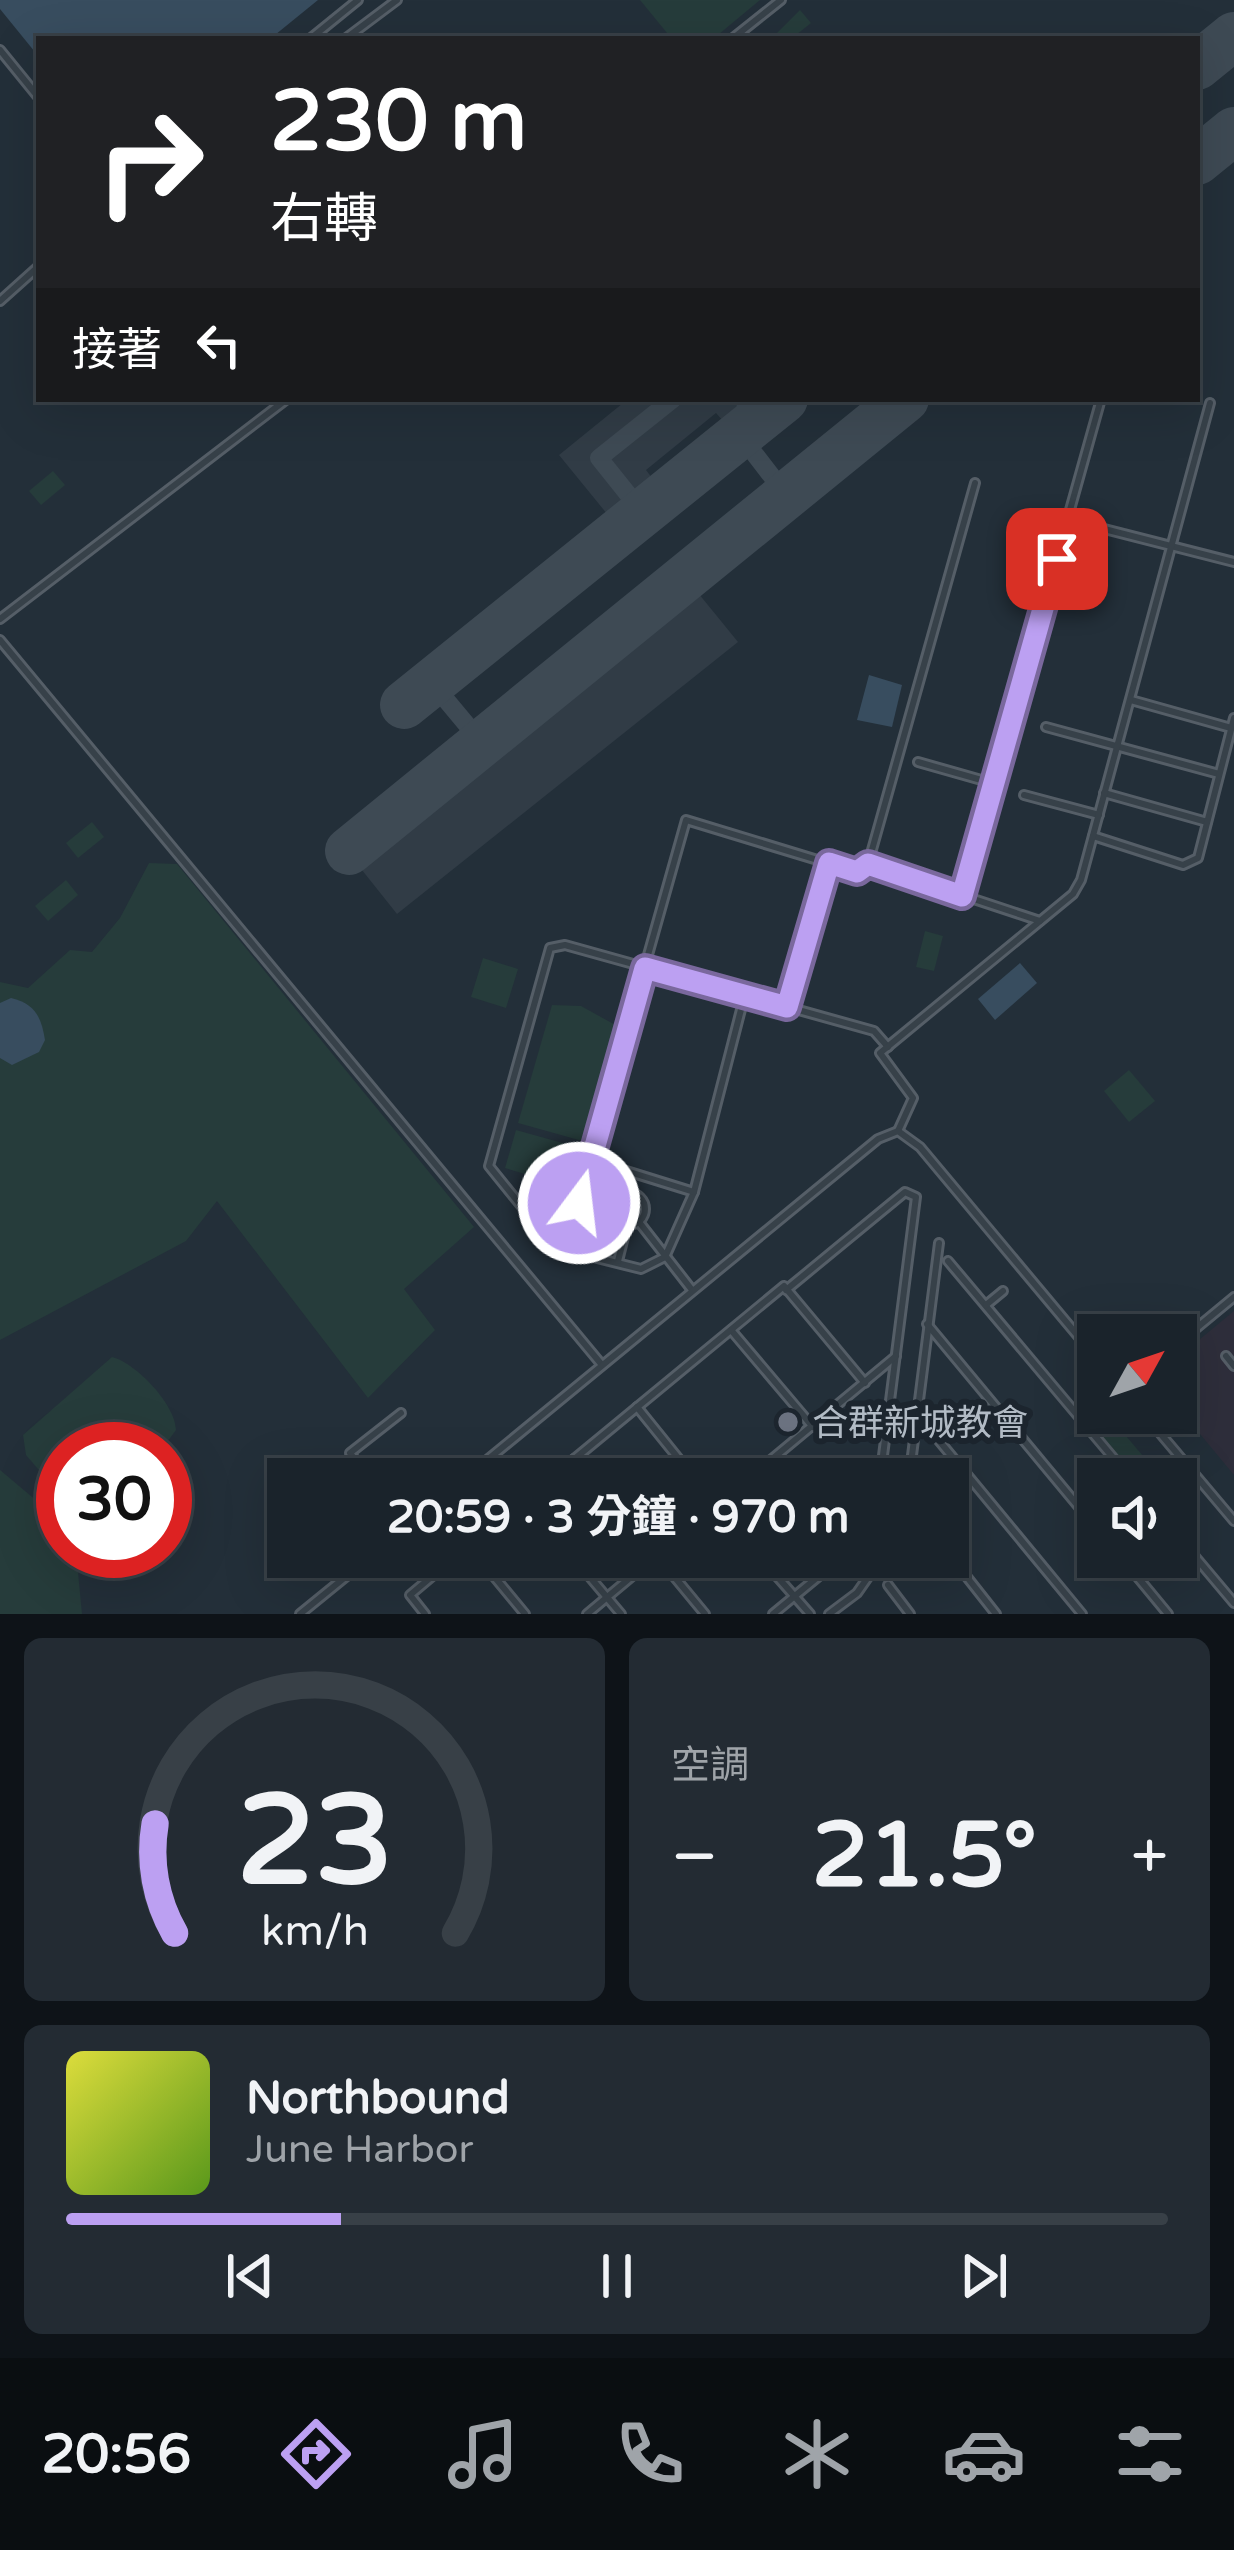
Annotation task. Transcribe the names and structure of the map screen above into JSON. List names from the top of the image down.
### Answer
{
  "places": ["合群新城教會"],
  "north": "top right",
  "page": {
    "turn": ["230 m", "右轉"],
    "then": "接著",
    "limit": "30",
    "trip": "20:59 · 3 分鐘 · 970 m",
    "tile": "空調",
    "heat": ["−", "21.5°", "+"],
    "song": ["Northbound", "June Harbor"],
    "tabs": "20:56",
    "gauge": ["23", "km/h"]
  }
}
